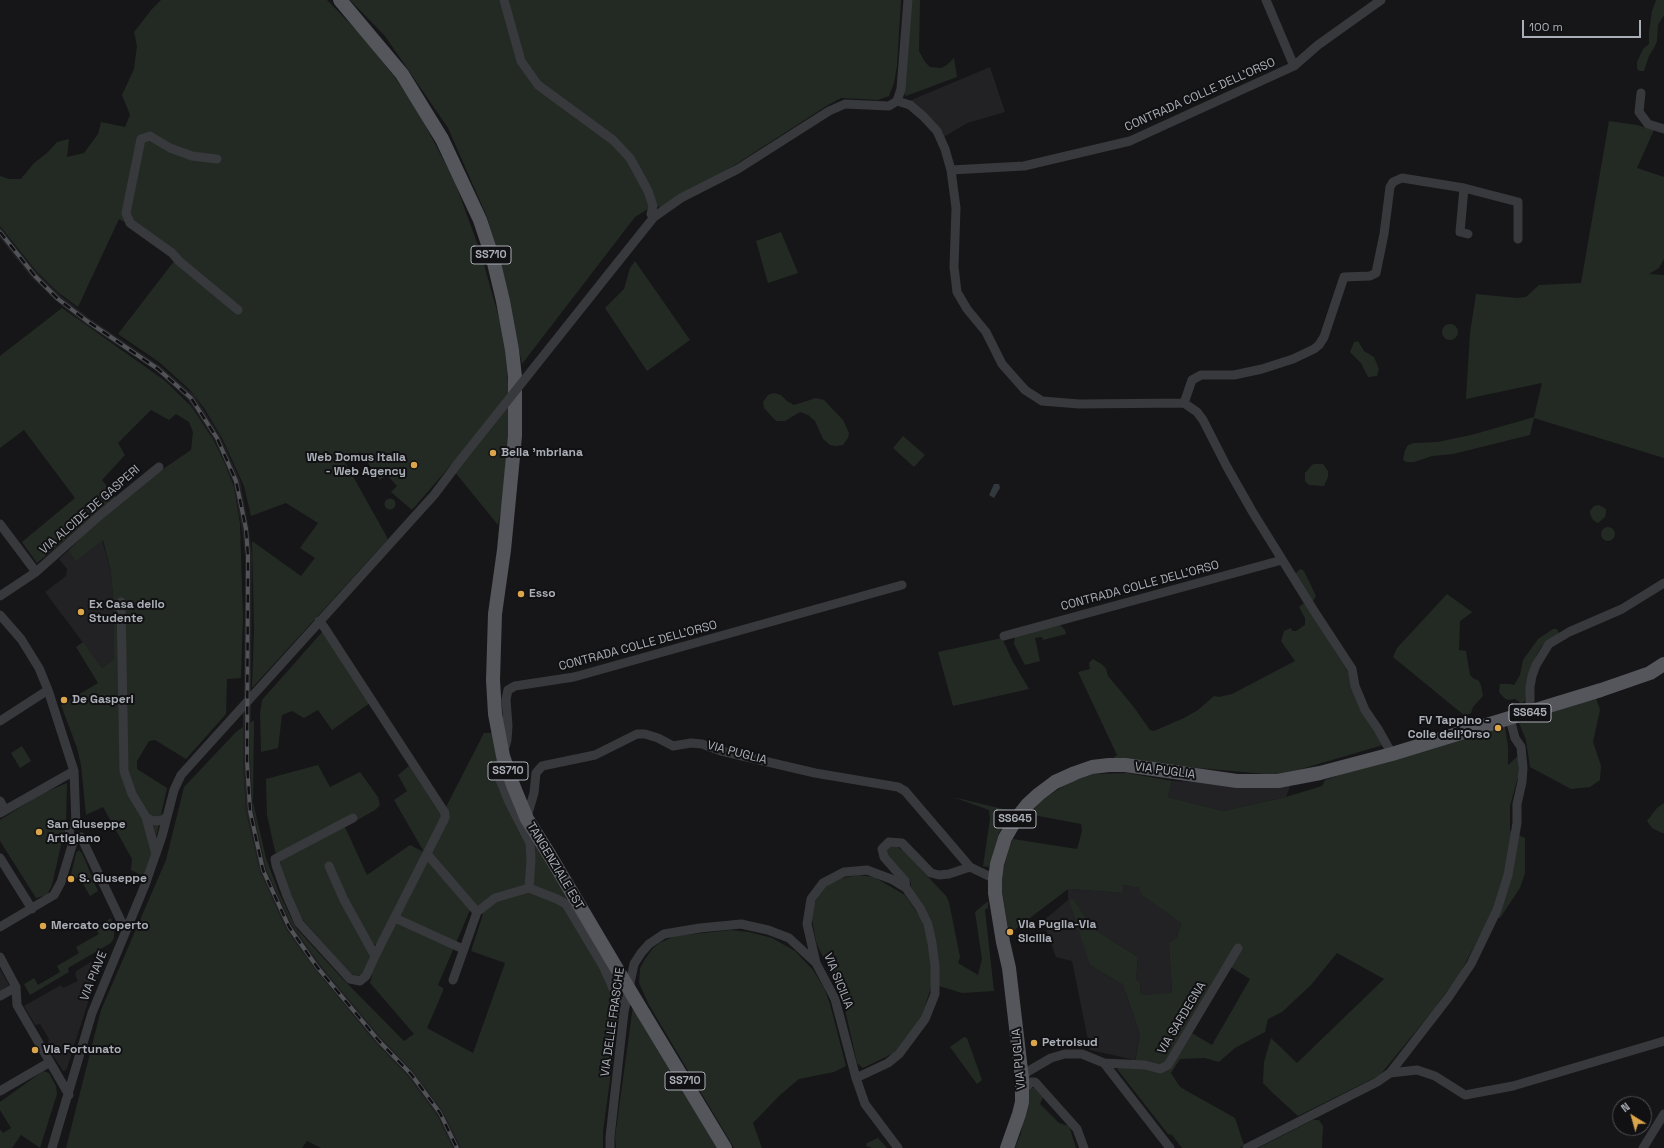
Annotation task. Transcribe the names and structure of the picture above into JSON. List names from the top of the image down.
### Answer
{
  "streets": {
    "main road": [
      "SS710",
      "SS645",
      "VIA PUGLIA",
      "TANGENZIALE EST"
    ],
    "street": [
      "CONTRADA COLLE DELL'ORSO",
      "VIA ALCIDE DE GASPERI",
      "VIA PIAVE",
      "VIA SICILIA",
      "VIA SARDEGNA",
      "VIA DELLE FRASCHE"
    ]
  },
  "crossings": [
    ["CONTRADA COLLE DELL'ORSO", "VIA PUGLIA"],
    ["SS645", "VIA PUGLIA"],
    ["VIA PUGLIA", "VIA SARDEGNA"],
    ["VIA SICILIA", "VIA DELLE FRASCHE"]
  ],
  "places": [
    "Bella 'mbriana",
    "Web Domus Italia - Web Agency",
    "Esso",
    "Ex Casa dello Studente",
    "De Gasperi",
    "FV Tappino - Colle dell'Orso",
    "San Giuseppe Artigiano",
    "S. Giuseppe",
    "Mercato coperto",
    "Via Puglia-Via Sicilia",
    "Petrolsud",
    "Via Fortunato"
  ],
  "scale_bar": "100 m",
  "north": "top left"
}
